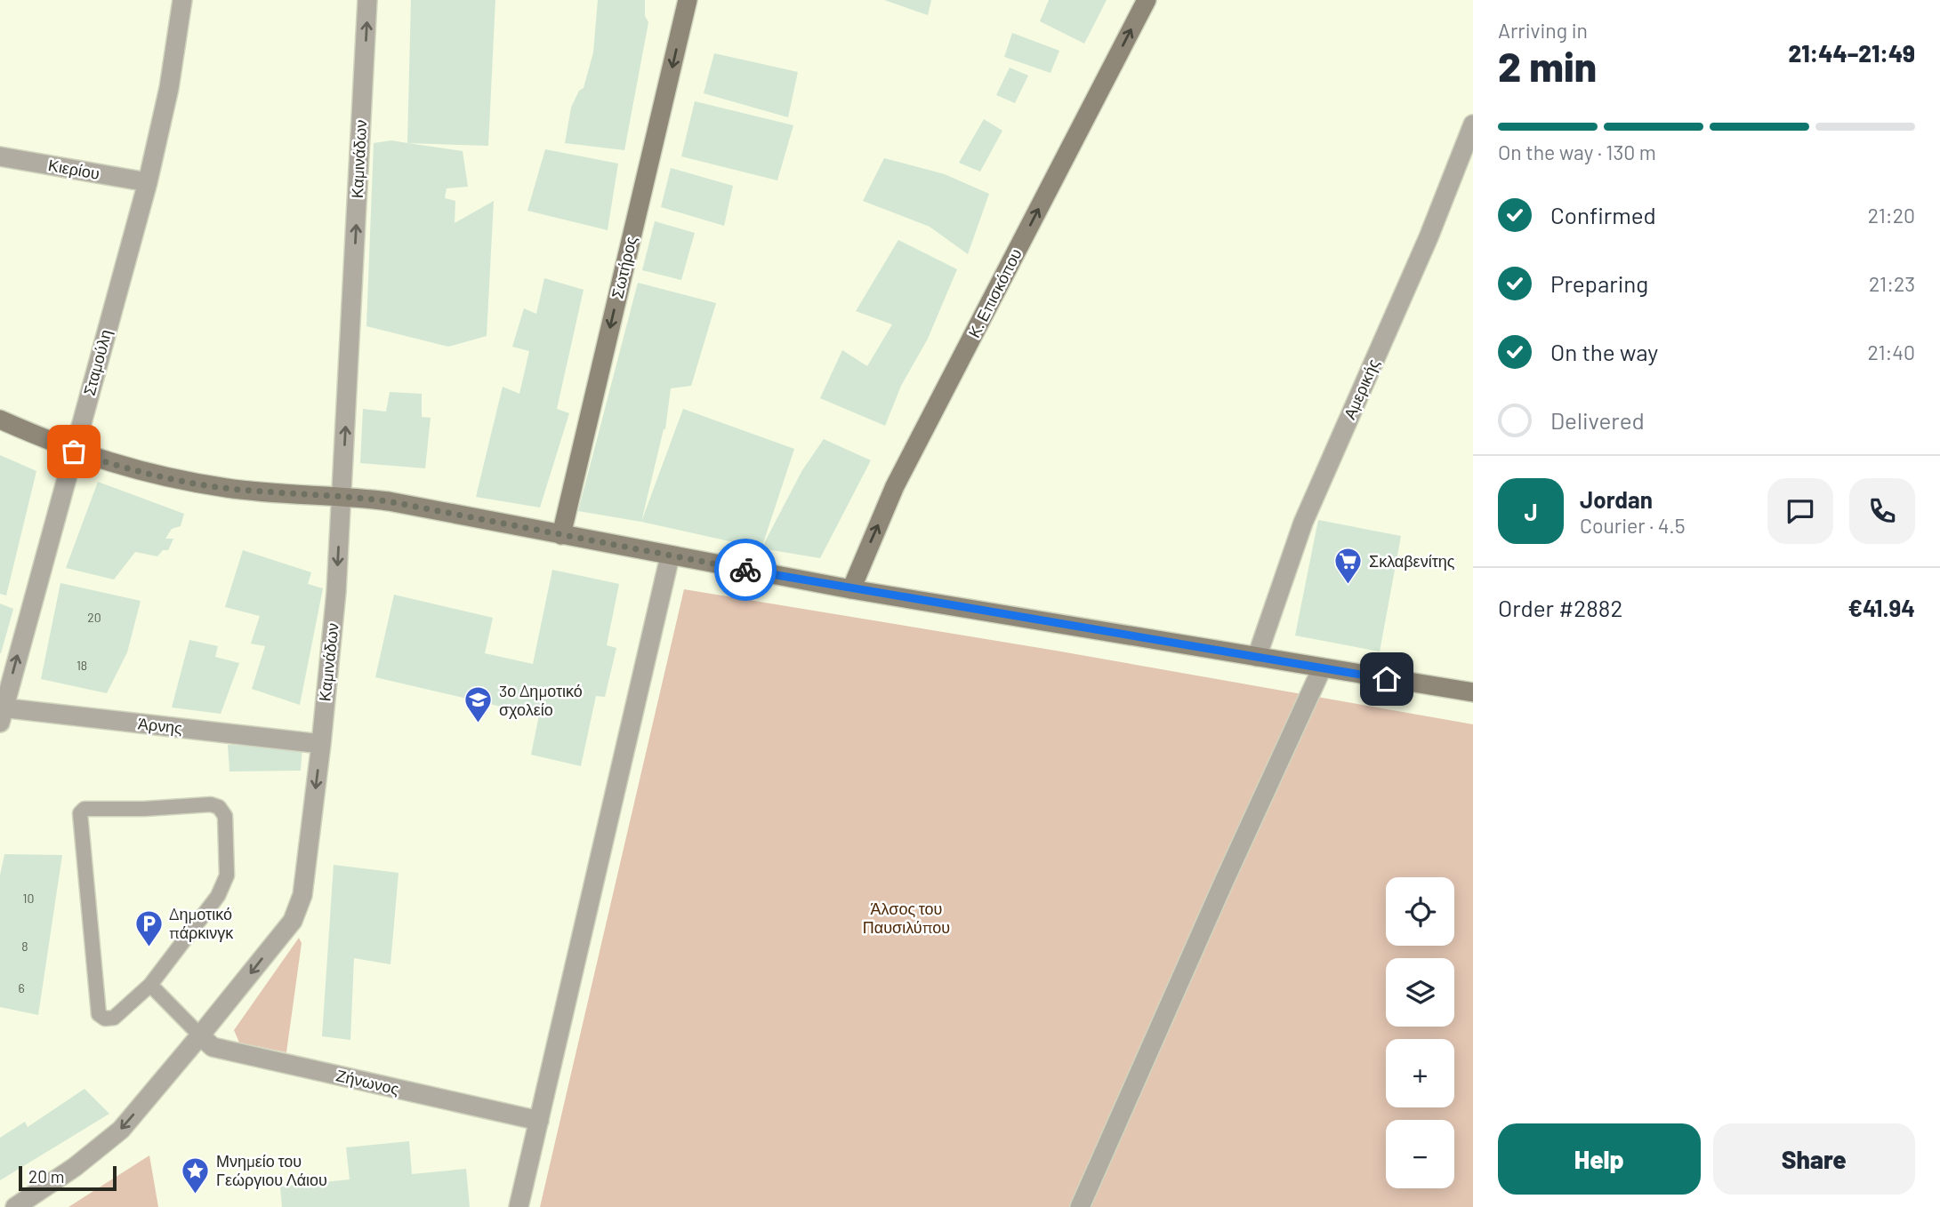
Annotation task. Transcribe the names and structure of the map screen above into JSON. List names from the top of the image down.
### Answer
{
  "streets": {
    "main road": ["Σωτήρος", "Κ. Επισκόπου"],
    "street": [
      "Καμινάδων",
      "Κιερίου",
      "Σταμούλη",
      "Αμερικής",
      "Άρνης",
      "Ζήνωνος"
    ]
  },
  "crossings": [
    ["Καμινάδων", "Άρνης"],
    ["Καμινάδων", "Ζήνωνος"],
    ["Κιερίου", "Σταμούλη"],
    ["Σταμούλη", "Άρνης"]
  ],
  "one_way": ["Σωτήρος", "Κ. Επισκόπου", "Σταμούλη"],
  "parks": ["Άλσος του Παυσιλύπου"],
  "places": {
    "supermarket": ["Σκλαβενίτης"],
    "school or university": ["3ο Δημοτικό σχολείο"],
    "parking": ["Δημοτικό πάρκινγκ"],
    "place": ["Μνημείο του Γεώργιου Λάιου"]
  },
  "house_numbers": [
    "20",
    "18",
    "10",
    "8",
    "6"
  ],
  "scale_bar": "20 m",
  "page": {
    "heading": ["2 min", "Arriving in", "21:44–21:49"],
    "panel": [
      "Jordan",
      "Courier · 4.5",
      "Order #2882",
      "€41.94"
    ],
    "bar": "On the way · 130 m",
    "list": [
      ["Confirmed", "21:20"],
      ["Preparing", "21:23"],
      ["On the way", "21:40"],
      "Delivered"
    ],
    "round": "J",
    "map_buttons": ["+", "−"],
    "buttons": ["Help", "Share"],
    "scale": "20 m"
  }
}
